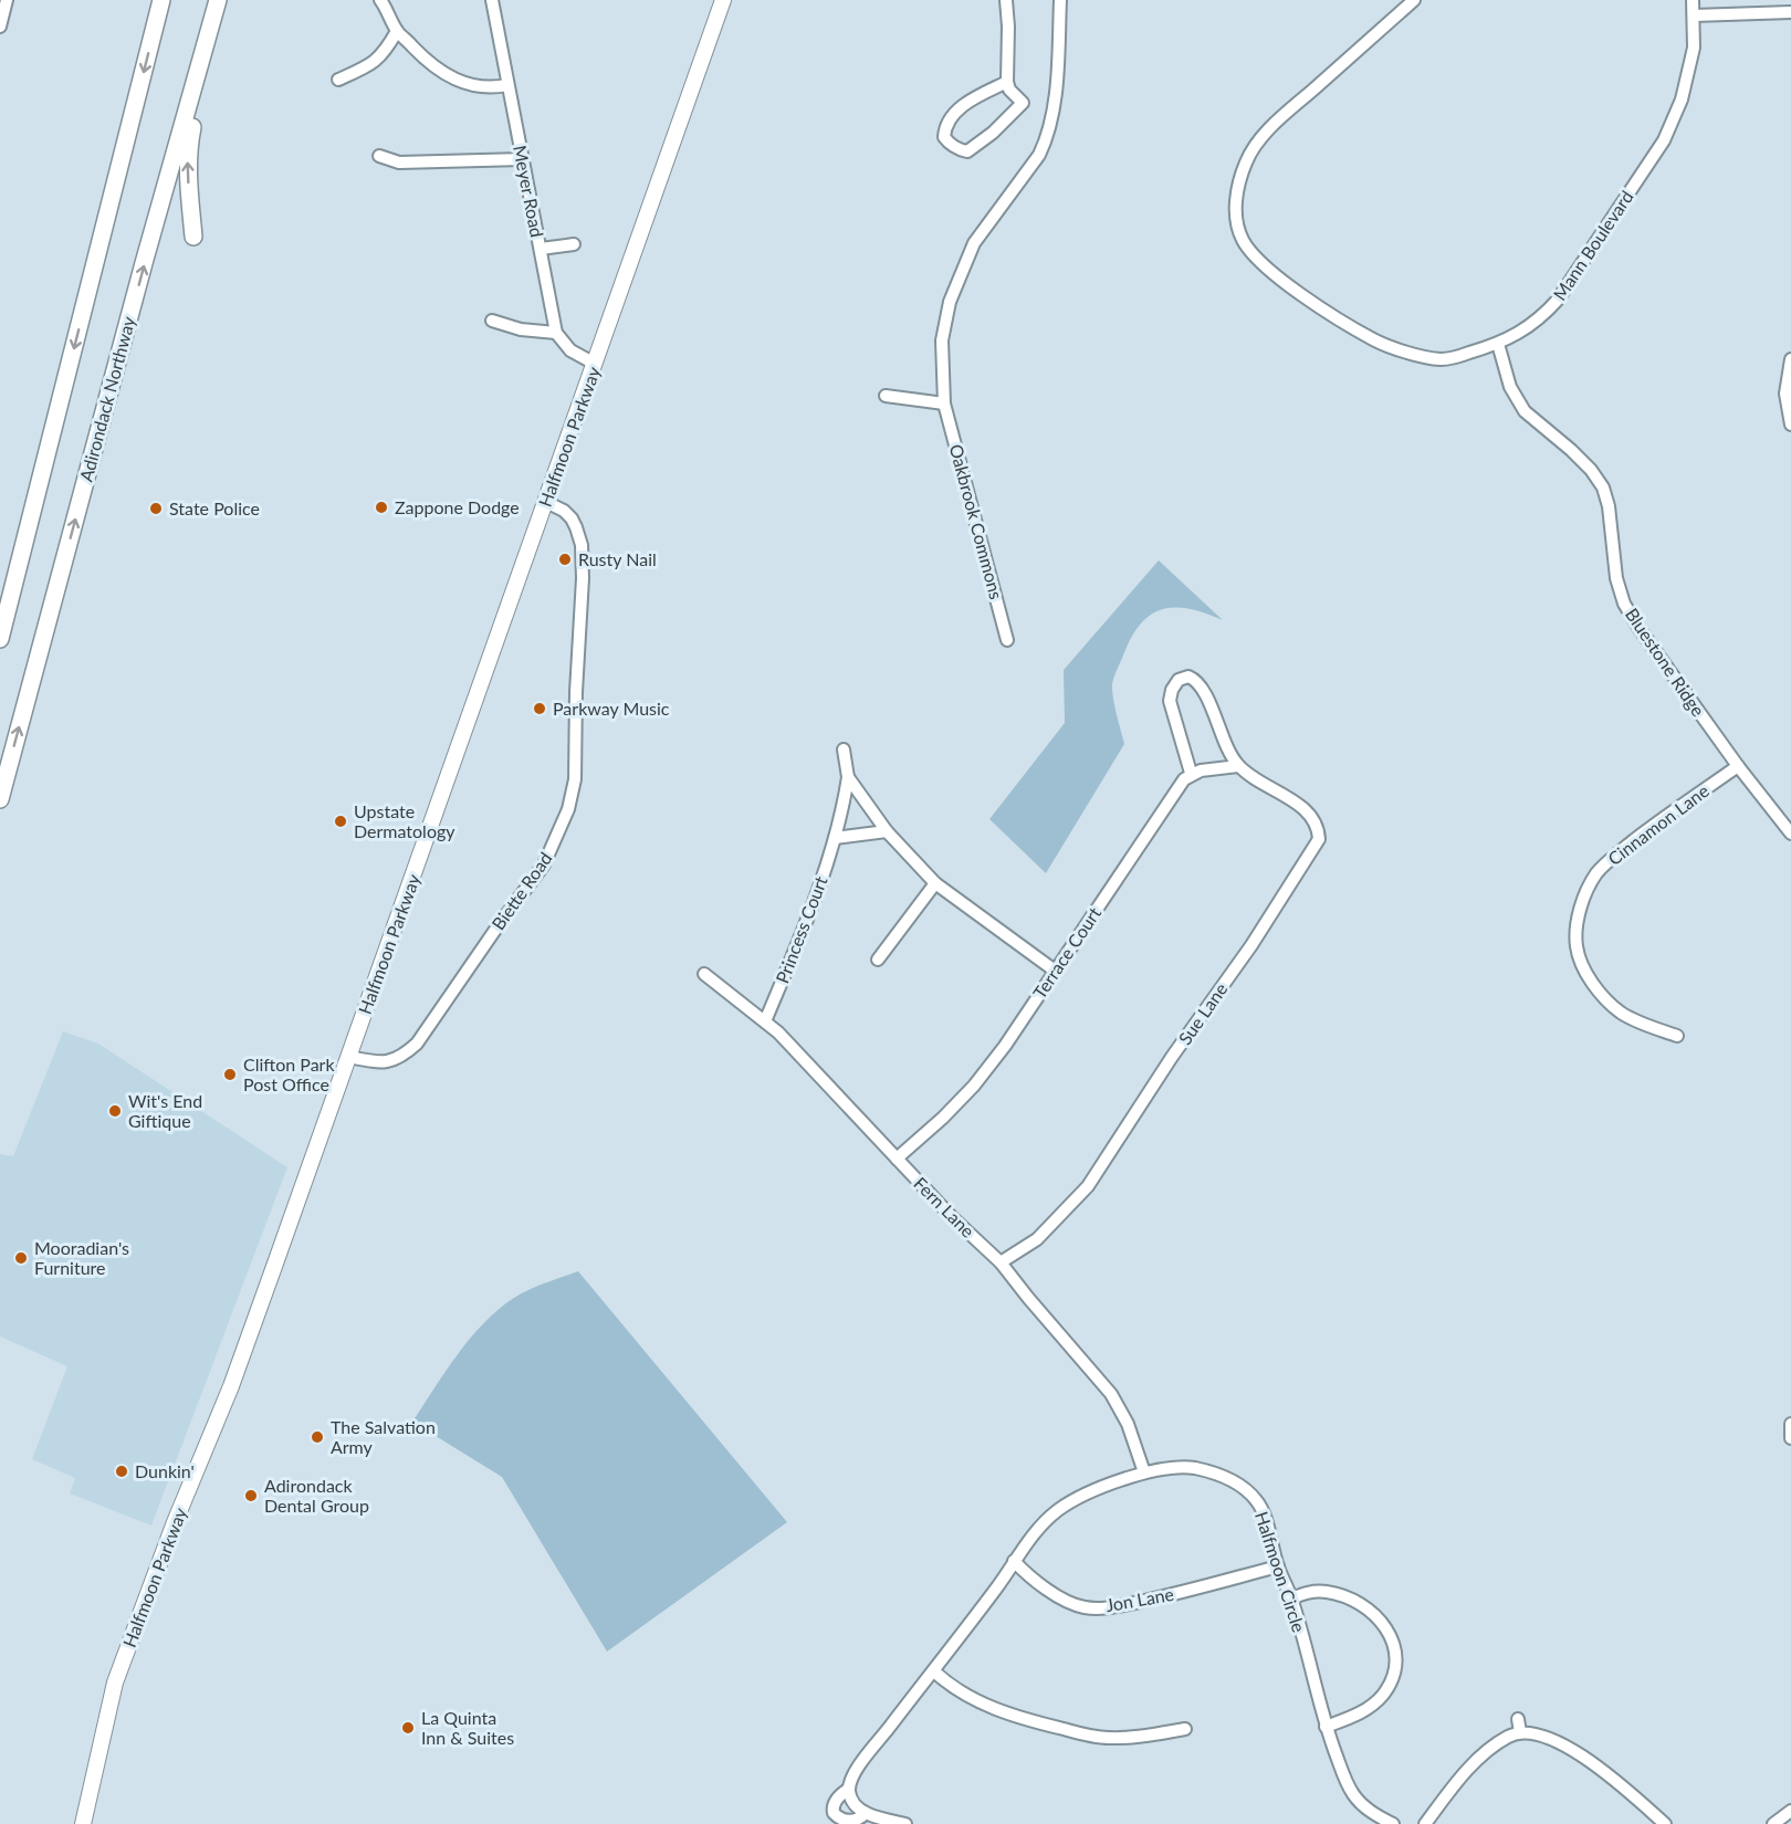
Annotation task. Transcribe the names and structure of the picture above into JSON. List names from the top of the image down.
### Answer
{
  "streets": {
    "highway": ["Adirondack Northway"],
    "main road": ["Halfmoon Parkway"],
    "street": [
      "Meyer Road",
      "Mann Boulevard",
      "Oakbrook Commons",
      "Bluestone Ridge",
      "Cinnamon Lane",
      "Biette Road",
      "Princess Court",
      "Terrace Court",
      "Sue Lane",
      "Fern Lane",
      "Halfmoon Circle",
      "Jon Lane"
    ]
  },
  "crossings": [
    ["Mann Boulevard", "Bluestone Ridge"],
    ["Halfmoon Parkway", "Biette Road"],
    ["Bluestone Ridge", "Cinnamon Lane"],
    ["Princess Court", "Terrace Court"],
    ["Princess Court", "Fern Lane"],
    ["Terrace Court", "Fern Lane"],
    ["Sue Lane", "Fern Lane"],
    ["Fern Lane", "Halfmoon Circle"],
    ["Halfmoon Circle", "Jon Lane"]
  ],
  "places": [
    "Zappone Dodge",
    "State Police",
    "Rusty Nail",
    "Parkway Music",
    "Upstate Dermatology",
    "Clifton Park Post Office",
    "Wit's End Giftique",
    "Mooradian's Furniture",
    "The Salvation Army",
    "Dunkin'",
    "Adirondack Dental Group",
    "La Quinta Inn & Suites"
  ]
}
